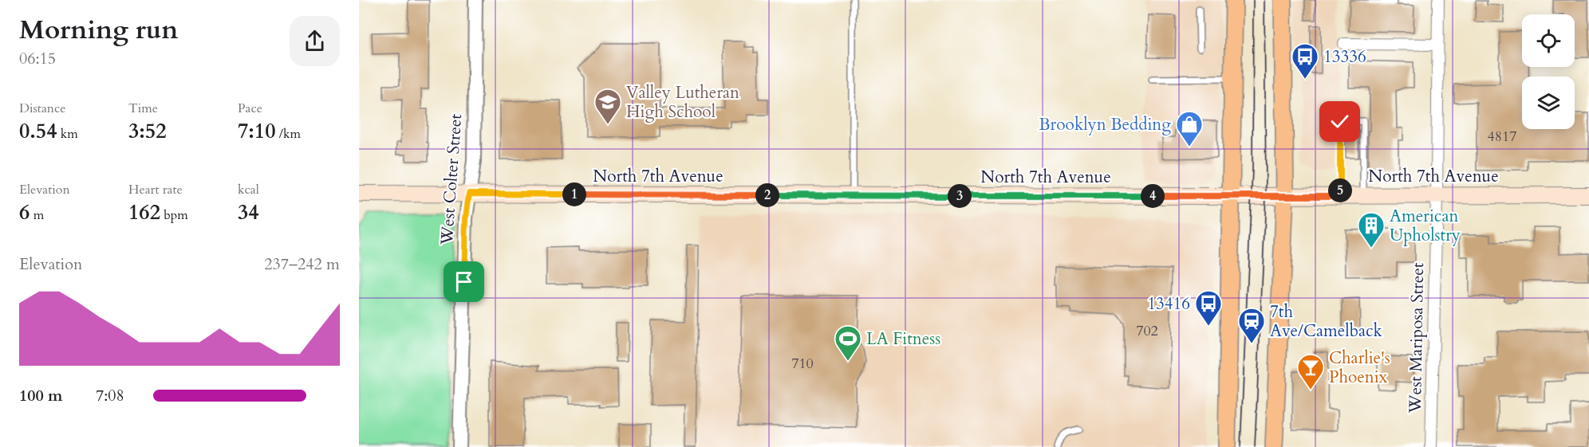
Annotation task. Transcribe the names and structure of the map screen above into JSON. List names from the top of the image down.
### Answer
{
  "streets": {
    "main road": ["North 7th Avenue"],
    "street": ["West Colter Street", "West Mariposa Street"]
  },
  "crossings": [
    ["North 7th Avenue", "West Colter Street"],
    ["North 7th Avenue", "West Mariposa Street"]
  ],
  "places": {
    "bus stop": ["13336", "13416"],
    "school or university": ["Valley Lutheran High School"],
    "shop": ["Brooklyn Bedding"],
    "building": ["American Upholstry"],
    "station": ["7th Ave/Camelback"],
    "sports": ["LA Fitness"],
    "bar": ["Charlie's Phoenix"]
  },
  "house_numbers": ["4817", "702", "710"],
  "page": {
    "heading": ["Morning run", "06:15"],
    "stats": [
      ["Distance", "0.54 km"],
      ["Time", "3:52"],
      ["Pace", "7:10 /km"],
      ["Elevation", "6 m"],
      ["Heart rate", "162 bpm"],
      ["kcal", "34"]
    ],
    "pins": [
      "5",
      "1",
      "2",
      "3",
      "4"
    ],
    "chart": ["Elevation", "237–242 m"],
    "list": [
      {
        "name": "100 m",
        "note": "7:08"
      }
    ]
  }
}
